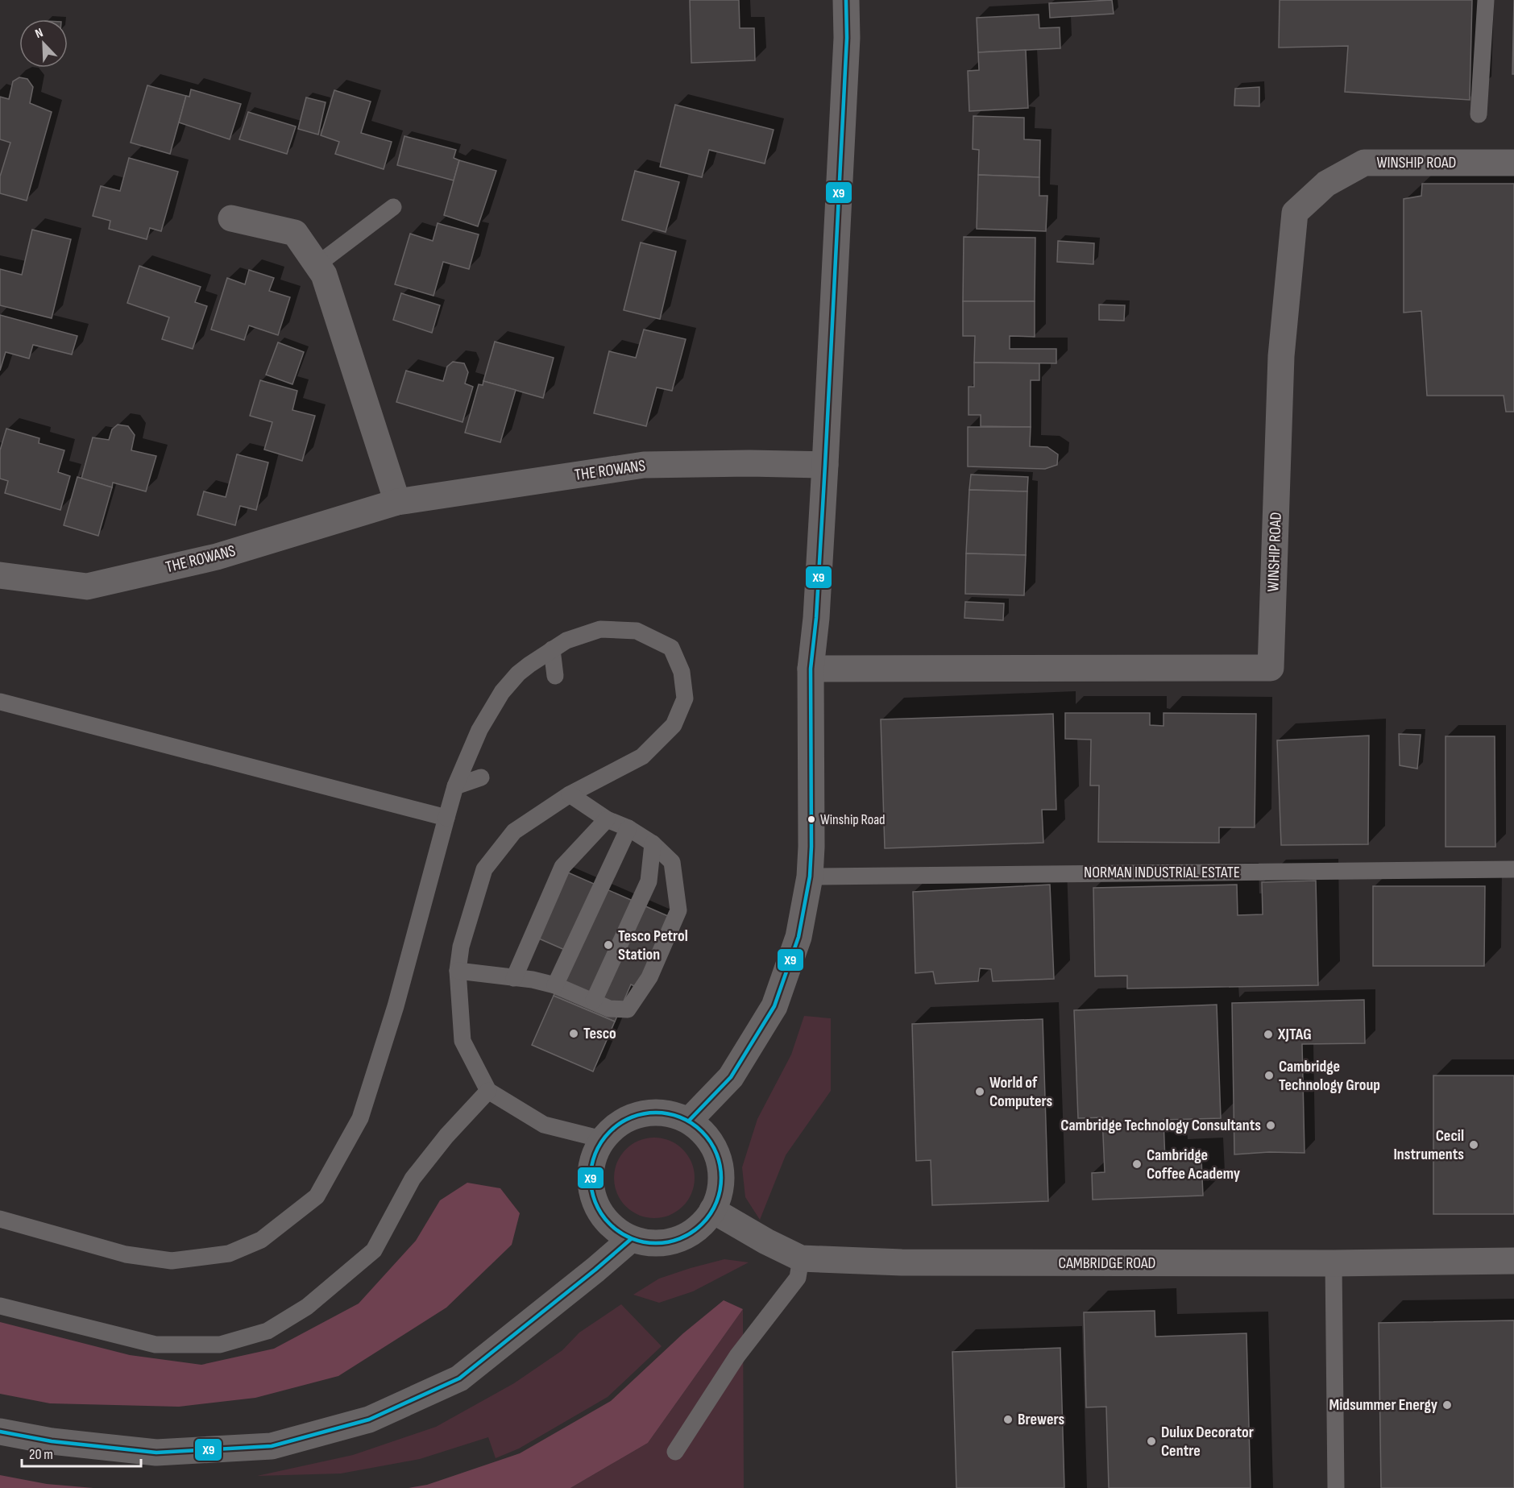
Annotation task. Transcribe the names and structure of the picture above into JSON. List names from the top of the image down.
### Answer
{
  "streets": {
    "street": ["WINSHIP ROAD", "THE ROWANS", "CAMBRIDGE ROAD"],
    "lane": ["NORMAN INDUSTRIAL ESTATE"]
  },
  "places": [
    "Winship Road",
    "Tesco Petrol Station",
    "Tesco",
    "XJTAG",
    "Cambridge Technology Group",
    "World of Computers",
    "Cambridge Technology Consultants",
    "Cecil Instruments",
    "Cambridge Coffee Academy",
    "Midsummer Energy",
    "Brewers",
    "Dulux Decorator Centre"
  ],
  "lines": ["transit line X9"],
  "scale_bar": "20 m",
  "north": "top left"
}
